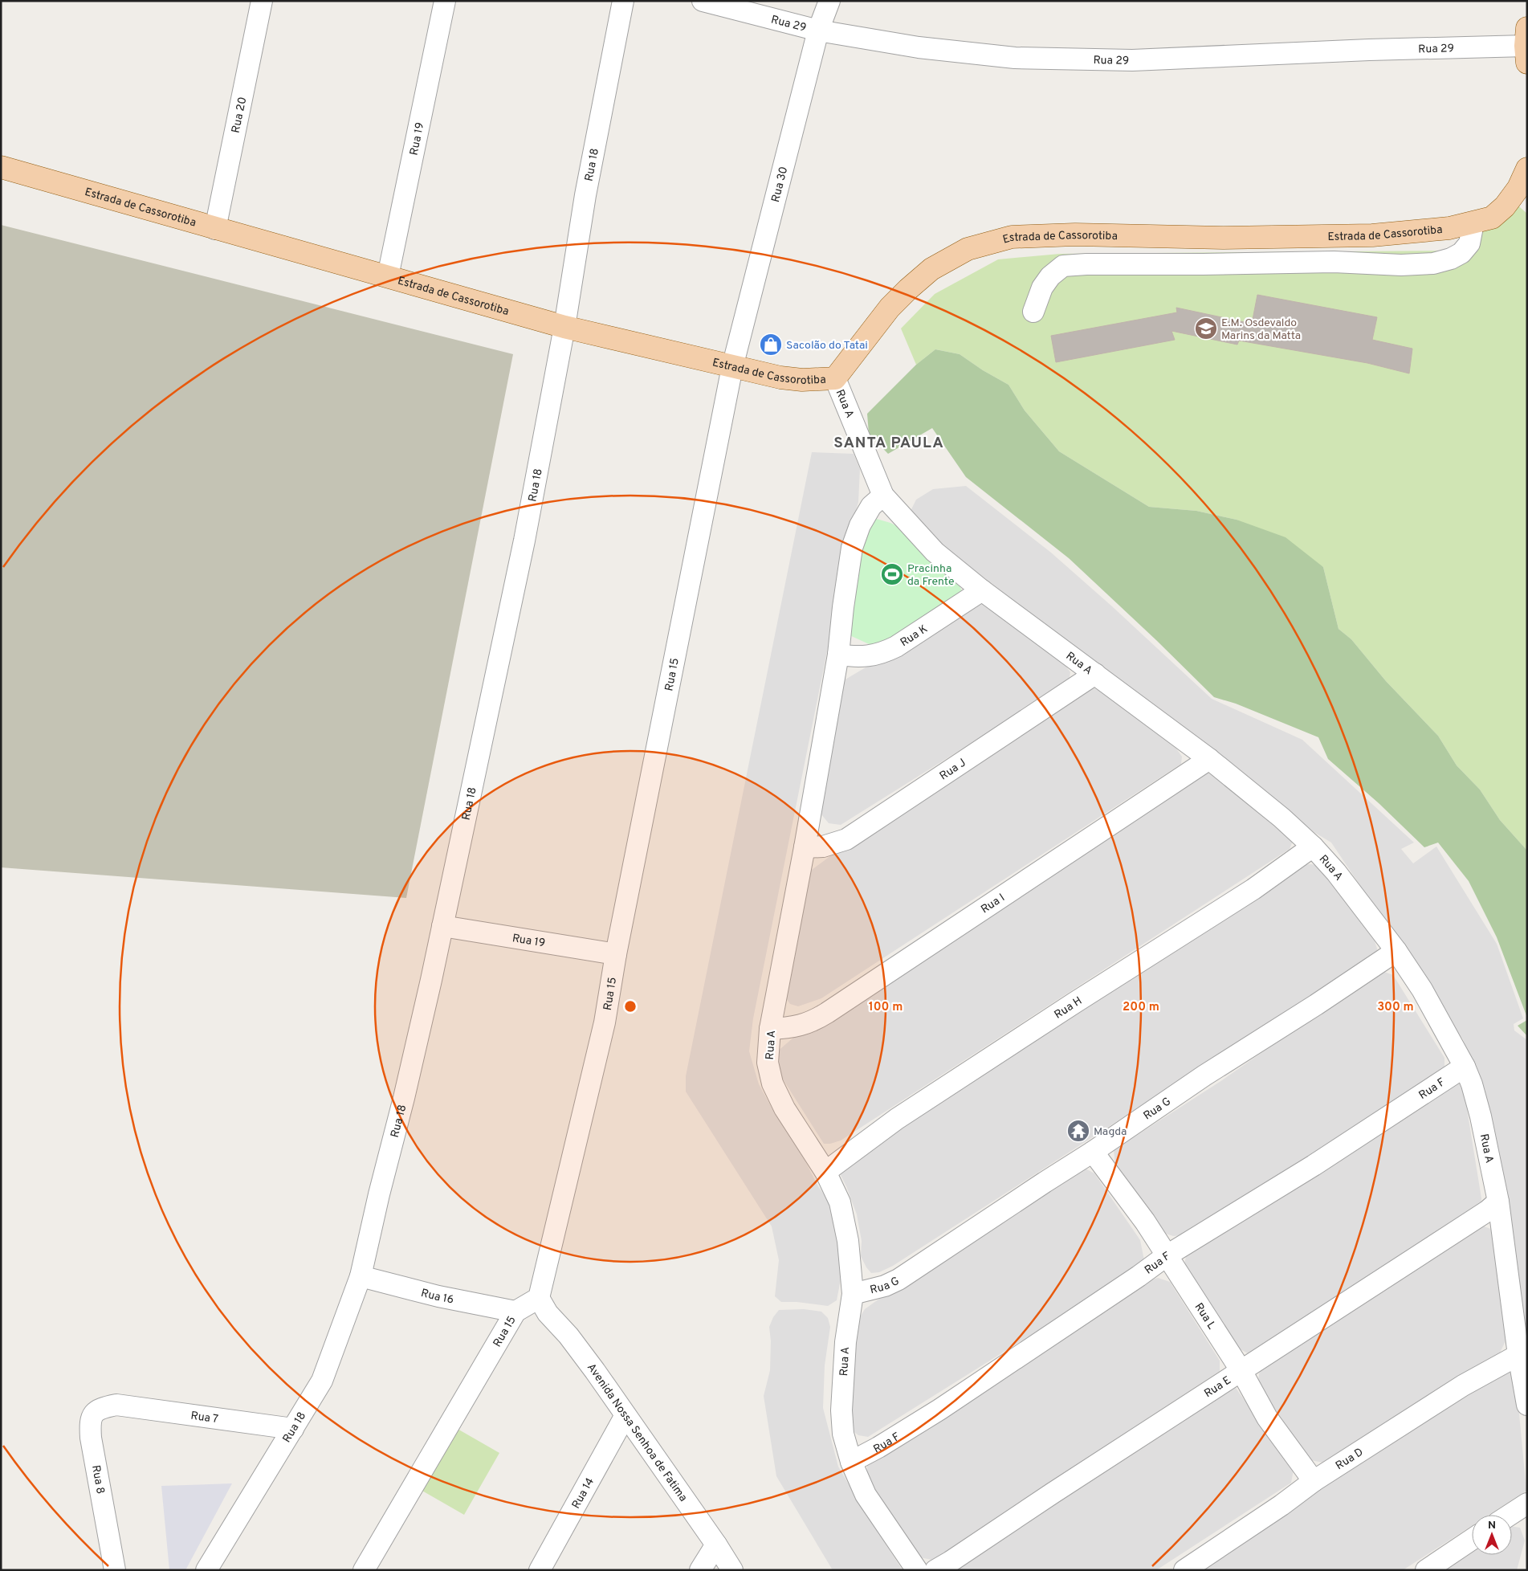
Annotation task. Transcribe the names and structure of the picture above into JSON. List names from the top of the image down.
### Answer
{
  "streets": {
    "main road": ["Estrada de Cassorotiba"],
    "street": [
      "Rua 29",
      "Rua 20",
      "Rua 19",
      "Rua 18",
      "Rua 30",
      "Rua A",
      "Rua K",
      "Rua 15",
      "Rua J",
      "Rua I",
      "Rua H",
      "Rua F",
      "Rua G",
      "Rua 16",
      "Rua L",
      "Rua E",
      "Rua 7",
      "Avenida Nossa Senhoa de Fatima",
      "Rua D",
      "Rua 8",
      "Rua 14"
    ]
  },
  "crossings": [
    ["Rua 29", "Rua 30"],
    ["Rua 20", "Estrada de Cassorotiba"],
    ["Rua 19", "Rua 18"],
    ["Rua 19", "Estrada de Cassorotiba"],
    ["Rua 19", "Rua 15"],
    ["Rua 18", "Estrada de Cassorotiba"],
    ["Rua 18", "Rua 16"],
    ["Rua 18", "Rua 7"],
    ["Rua 30", "Estrada de Cassorotiba"],
    ["Rua 30", "Rua 15"],
    ["Estrada de Cassorotiba", "Rua A"],
    ["Estrada de Cassorotiba", "Rua 15"],
    ["Rua A", "Rua K"],
    ["Rua A", "Rua J"],
    ["Rua A", "Rua I"],
    ["Rua A", "Rua H"],
    ["Rua A", "Rua F"],
    ["Rua A", "Rua G"],
    ["Rua A", "Rua E"],
    ["Rua A", "Rua D"],
    ["Rua 15", "Rua 16"],
    ["Rua 15", "Avenida Nossa Senhoa de Fatima"],
    ["Rua F", "Rua L"],
    ["Rua G", "Rua L"],
    ["Rua L", "Rua E"],
    ["Rua L", "Rua D"],
    ["Rua 7", "Rua 8"],
    ["Avenida Nossa Senhoa de Fatima", "Rua 14"]
  ],
  "districts": ["SANTA PAULA"],
  "places": {
    "school or university": ["E.M. Osdevaldo Marins da Matta"],
    "shop": ["Sacolão do Tatai"],
    "sports": ["Pracinha da Frente"],
    "temple": ["Magda"]
  },
  "north": "top",
  "rings": ["100 m", "200 m", "300 m"]
}
